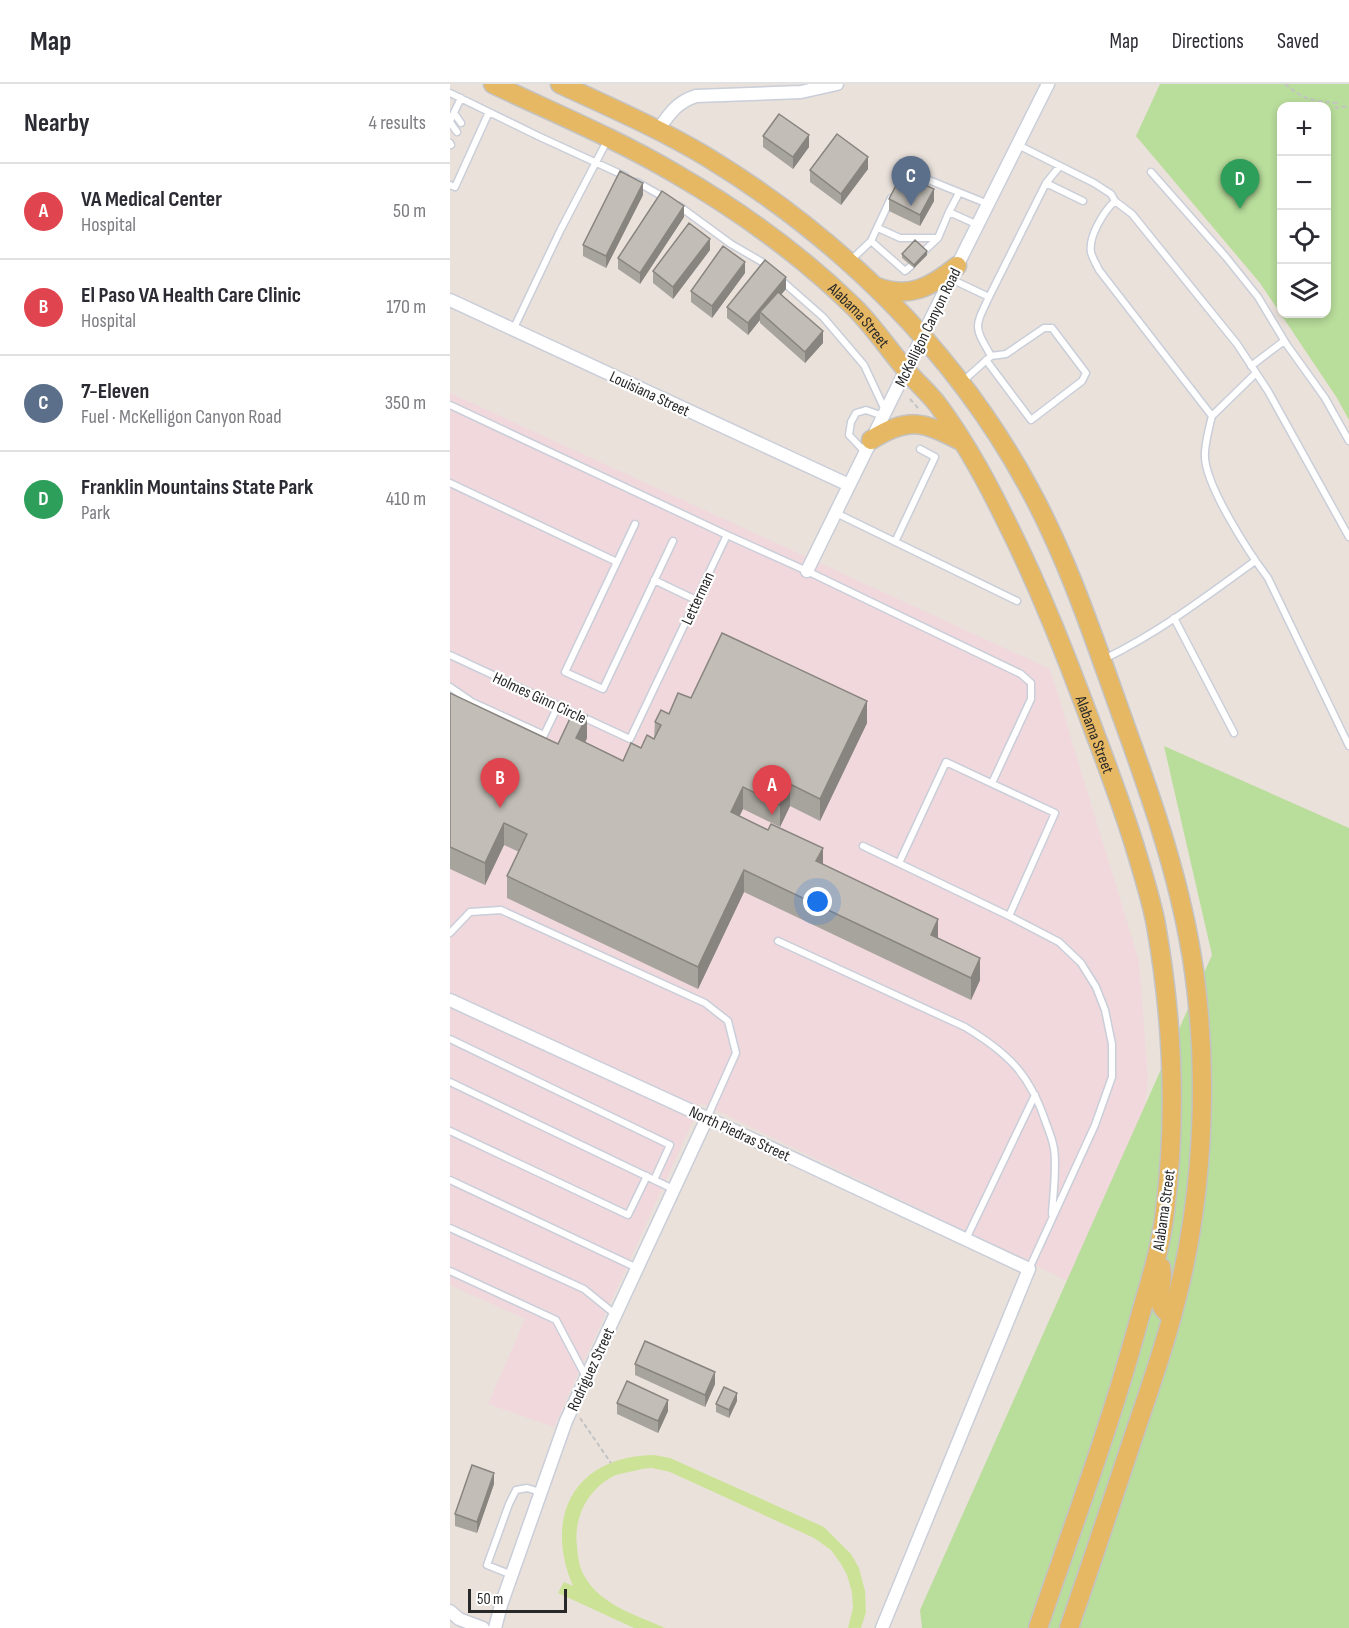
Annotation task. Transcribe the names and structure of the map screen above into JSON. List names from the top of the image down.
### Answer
{
  "streets": {
    "main road": ["Alabama Street"],
    "street": [
      "McKelligon Canyon Road",
      "Louisiana Street",
      "North Piedras Street",
      "Rodriguez Street"
    ],
    "lane": ["Letterman", "Holmes Ginn Circle"]
  },
  "crossings": [
    ["Alabama Street", "McKelligon Canyon Road"],
    ["McKelligon Canyon Road", "Louisiana Street"],
    ["Letterman", "Holmes Ginn Circle"],
    ["North Piedras Street", "Rodriguez Street"]
  ],
  "scale_bar": "50 m",
  "page": {
    "header": "Map",
    "nav": ["Map", "Directions", "Saved"],
    "heading": ["Nearby", "4 results"],
    "map_buttons": ["+", "−"],
    "pins": [
      "C",
      "D",
      "B",
      "A"
    ],
    "list": [
      {
        "mark": "A",
        "name": "VA Medical Center",
        "note": "Hospital",
        "value": "50 m"
      },
      {
        "mark": "B",
        "name": "El Paso VA Health Care Clinic",
        "note": "Hospital",
        "value": "170 m"
      },
      {
        "mark": "C",
        "name": "7-Eleven",
        "note": "Fuel · McKelligon Canyon Road",
        "value": "350 m"
      },
      {
        "mark": "D",
        "name": "Franklin Mountains State Park",
        "note": "Park",
        "value": "410 m"
      }
    ],
    "scale": "50 m"
  }
}
